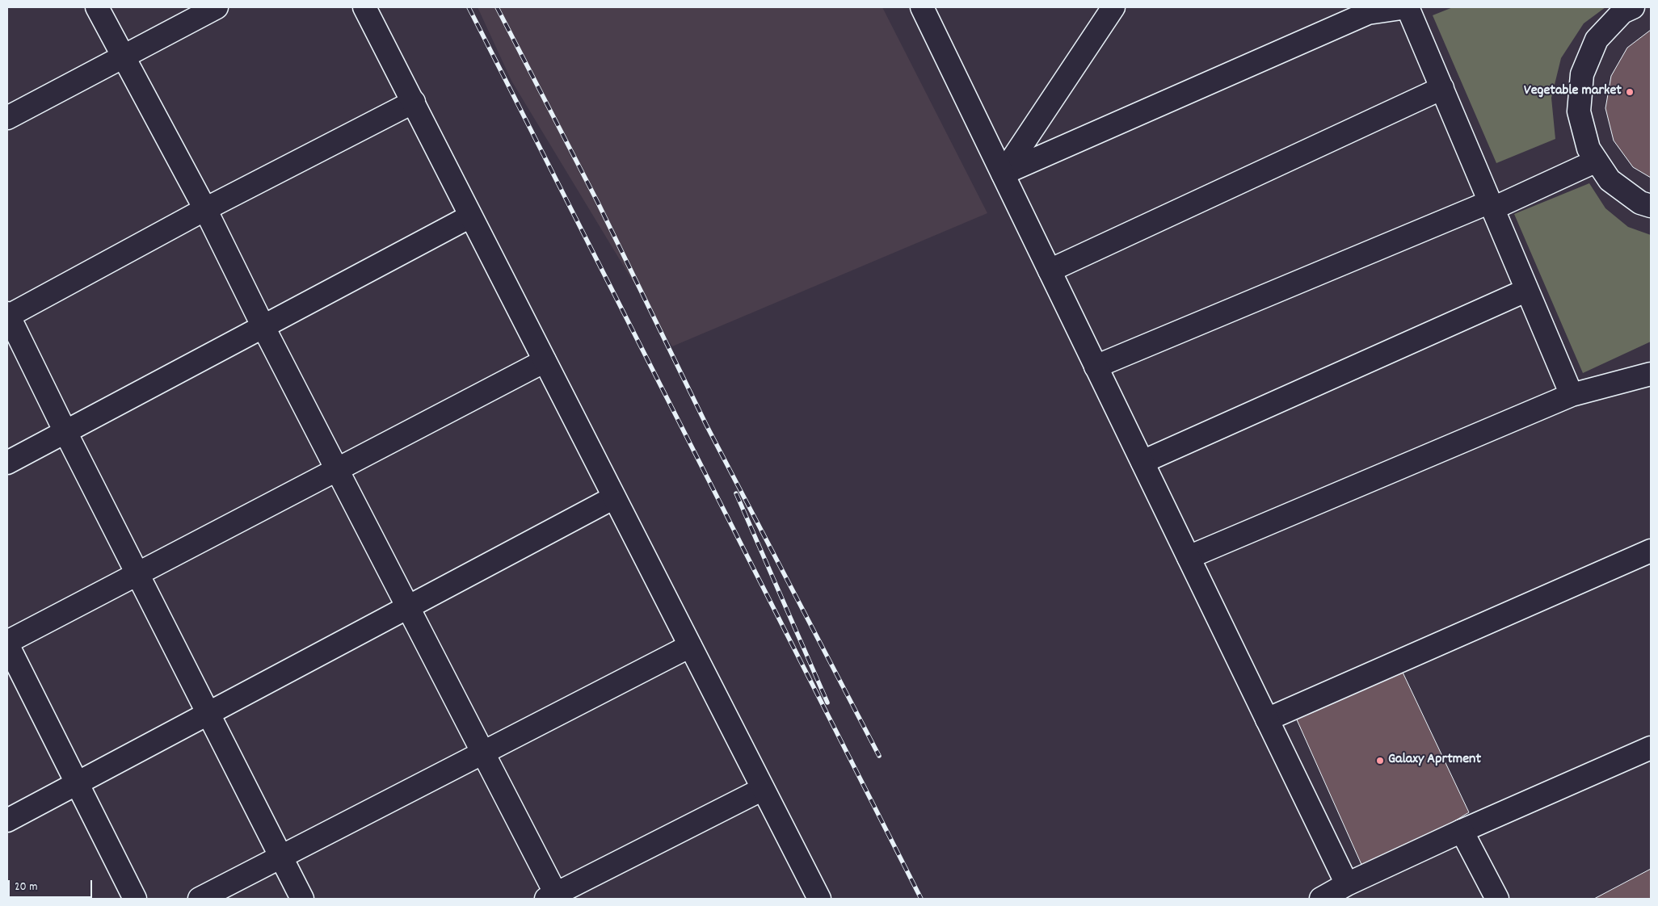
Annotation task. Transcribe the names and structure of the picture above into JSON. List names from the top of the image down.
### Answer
{
  "places": ["Vegetable market", "Galaxy Aprtment"],
  "scale_bar": "20 m"
}
